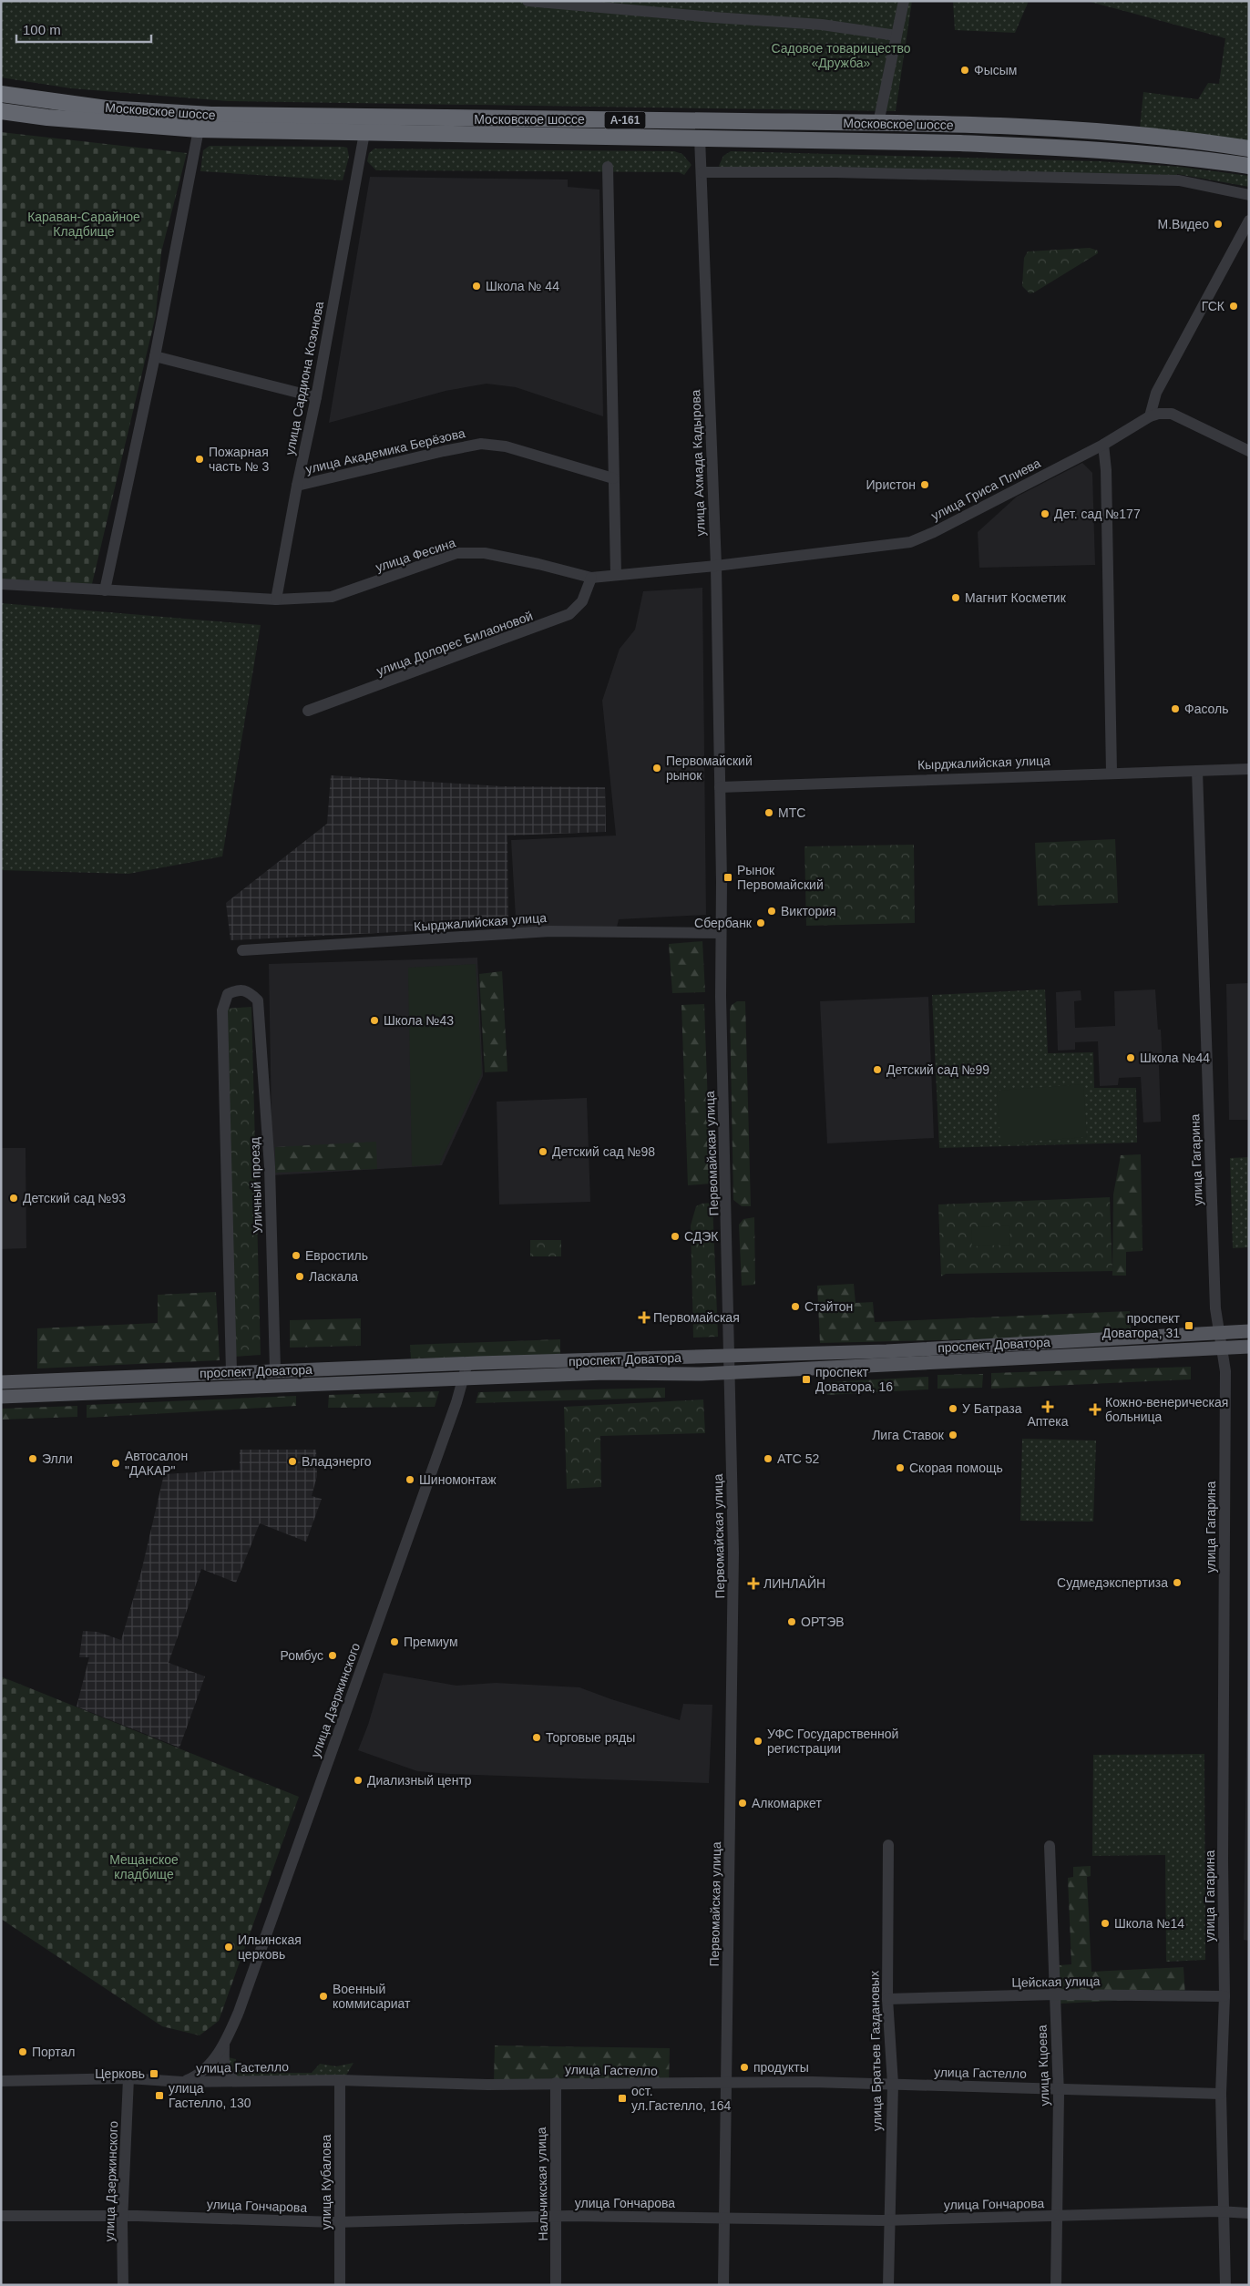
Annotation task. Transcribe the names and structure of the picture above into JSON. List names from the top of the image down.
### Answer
{
  "streets": {
    "highway": ["Московское шоссе", "А-161"],
    "main road": ["проспект Доватора"],
    "street": [
      "улица Сардиона Козонова",
      "улица Академика Берёзова",
      "улица Ахмада Кадырова",
      "улица Гриса Плиева",
      "улица Фесина",
      "улица Долорес Билаоновой",
      "Кырджалийская улица",
      "Первомайская улица",
      "улица Гагарина",
      "Уличный проезд",
      "улица Дзержинского",
      "Цейская улица",
      "улица Братьев Газдановых",
      "улица Кцоева",
      "улица Гастелло",
      "улица Кубалова",
      "Нальчикская улица",
      "улица Гончарова"
    ]
  },
  "crossings": [
    ["Московское шоссе", "улица Сардиона Козонова"],
    ["Московское шоссе", "улица Ахмада Кадырова"],
    ["улица Сардиона Козонова", "улица Академика Берёзова"],
    ["улица Сардиона Козонова", "улица Фесина"],
    ["улица Ахмада Кадырова", "улица Гриса Плиева"],
    ["улица Ахмада Кадырова", "Кырджалийская улица"],
    ["улица Ахмада Кадырова", "Первомайская улица"],
    ["улица Гриса Плиева", "улица Фесина"],
    ["улица Фесина", "улица Долорес Билаоновой"],
    ["Кырджалийская улица", "Первомайская улица"],
    ["Кырджалийская улица", "улица Гагарина"],
    ["Первомайская улица", "проспект Доватора"],
    ["Первомайская улица", "улица Гастелло"],
    ["Первомайская улица", "улица Гончарова"],
    ["улица Гагарина", "проспект Доватора"],
    ["улица Гагарина", "Цейская улица"],
    ["улица Гагарина", "улица Гастелло"],
    ["улица Гагарина", "улица Гончарова"],
    ["Уличный проезд", "проспект Доватора"],
    ["проспект Доватора", "улица Дзержинского"],
    ["улица Дзержинского", "улица Гастелло"],
    ["улица Дзержинского", "улица Гончарова"],
    ["Цейская улица", "улица Братьев Газдановых"],
    ["Цейская улица", "улица Кцоева"],
    ["улица Братьев Газдановых", "улица Гастелло"],
    ["улица Братьев Газдановых", "улица Гончарова"],
    ["улица Кцоева", "улица Гастелло"],
    ["улица Кцоева", "улица Гончарова"],
    ["улица Гастелло", "улица Кубалова"],
    ["улица Гастелло", "Нальчикская улица"],
    ["улица Кубалова", "улица Гончарова"],
    ["Нальчикская улица", "улица Гончарова"]
  ],
  "parks": ["Садовое товарищество «Дружба»", "Караван-Сарайное Кладбище", "Мещанское кладбище"],
  "places": {
    "other": [
      "Фысым",
      "М.Видео",
      "Школа № 44",
      "ГСК",
      "Пожарная часть № 3",
      "Иристон",
      "Дет. сад №177",
      "Магнит Косметик",
      "Фасоль",
      "Первомайский рынок",
      "МТС",
      "Виктория",
      "Сбербанк",
      "Школа №43",
      "Школа №44",
      "Детский сад №99",
      "Детский сад №98",
      "Детский сад №93",
      "СДЭК",
      "Евростиль",
      "Ласкала",
      "Стэйтон",
      "У Батраза",
      "Лига Ставок",
      "Элли",
      "АТС 52",
      "Владэнерго",
      "Автосалон \"ДАКАР\"",
      "Скорая помощь",
      "Шиномонтаж",
      "Судмедэкспертиза",
      "ОРТЭВ",
      "Премиум",
      "Ромбус",
      "Торговые ряды",
      "УФС Государственной регистрации",
      "Диализный центр",
      "Алкомаркет",
      "Школа №14",
      "Ильинская церковь",
      "Военный коммисариат",
      "Портал",
      "продукты"
    ],
    "transit": [
      "Рынок Первомайский",
      "проспект Доватора, 31",
      "проспект Доватора, 16",
      "Церковь",
      "улица Гастелло, 130",
      "ост. ул.Гастелло, 164"
    ],
    "health": [
      "Первомайская",
      "Аптека",
      "Кожно-венерическая больница",
      "ЛИНЛАЙН"
    ]
  },
  "scale_bar": "100 m"
}
